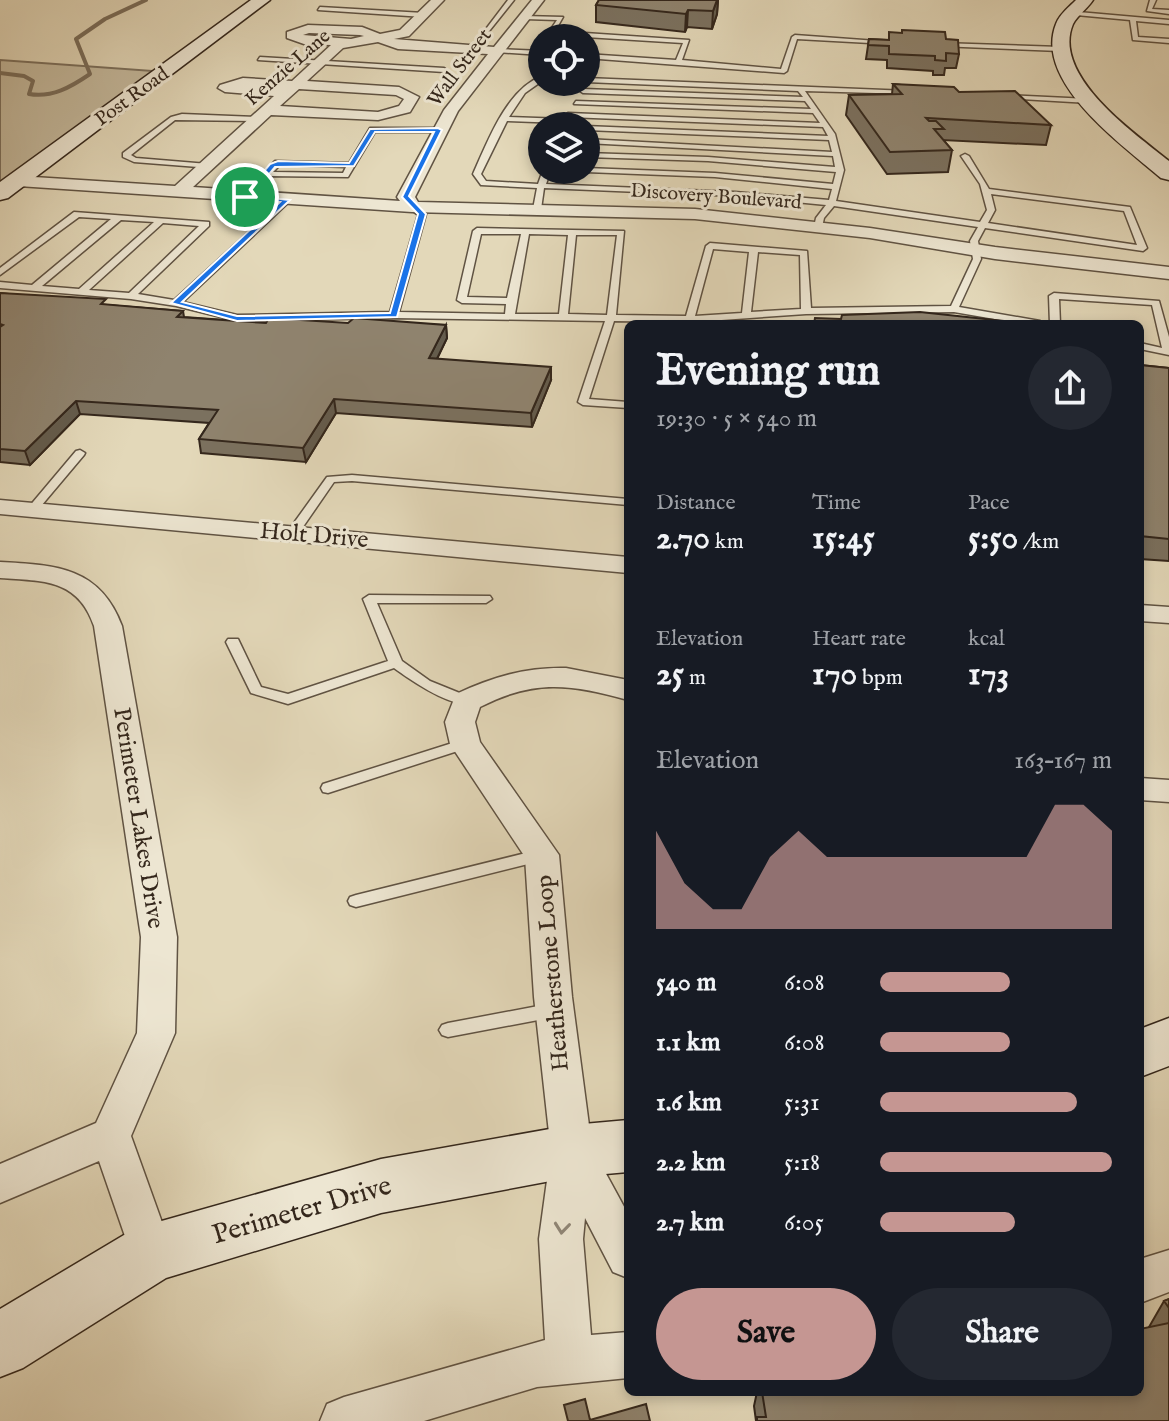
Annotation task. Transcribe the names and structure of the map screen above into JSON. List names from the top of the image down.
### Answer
{
  "streets": {
    "main road": ["Post Road", "Perimeter Drive"],
    "street": [
      "Kenzie Lane",
      "Wall Street",
      "Discovery Boulevard",
      "Holt Drive",
      "Perimeter Lakes Drive",
      "Heatherstone Loop"
    ]
  },
  "crossings": [
    ["Kenzie Lane", "Discovery Boulevard"],
    ["Wall Street", "Discovery Boulevard"],
    ["Post Road", "Discovery Boulevard"],
    ["Heatherstone Loop", "Perimeter Drive"]
  ],
  "page": {
    "heading": ["Evening run", "19:30 · 5 × 540 m"],
    "stats": [
      ["Distance", "2.70 km"],
      ["Time", "15:45"],
      ["Pace", "5:50 /km"],
      ["Elevation", "25 m"],
      ["Heart rate", "170 bpm"],
      ["kcal", "173"]
    ],
    "chart": ["Elevation", "163–167 m"],
    "list": [
      {
        "name": "540 m",
        "note": "6:08"
      },
      {
        "name": "1.1 km",
        "note": "6:08"
      },
      {
        "name": "1.6 km",
        "note": "5:31"
      },
      {
        "name": "2.2 km",
        "note": "5:18"
      },
      {
        "name": "2.7 km",
        "note": "6:05"
      }
    ],
    "buttons": ["Save", "Share"]
  }
}
